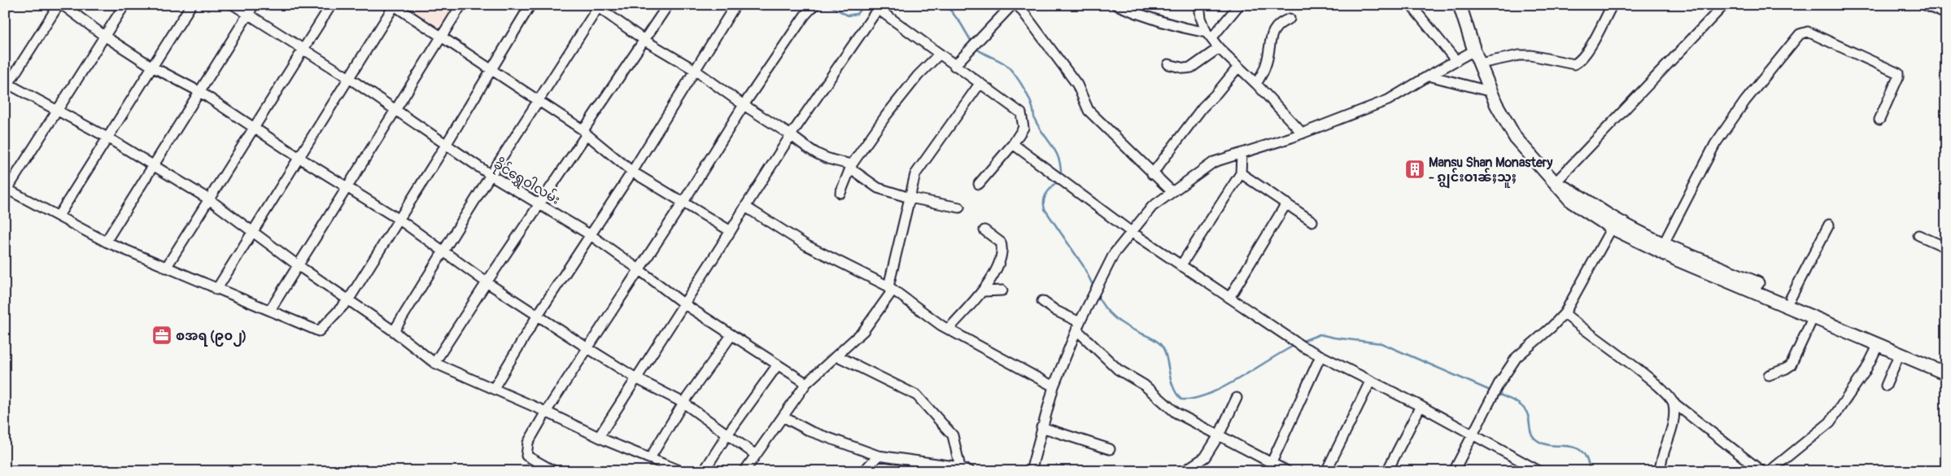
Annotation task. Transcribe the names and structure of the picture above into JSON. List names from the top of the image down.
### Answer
{
  "streets": {
    "street": ["ခိုင်ရွှေဝါလမ်း"]
  },
  "places": {
    "building": ["Mansu Shan Monastery - ၵျွင်းဝၢၼ်ႈသူႈ"],
    "office": ["စအရ (၉၀၂)"]
  }
}
